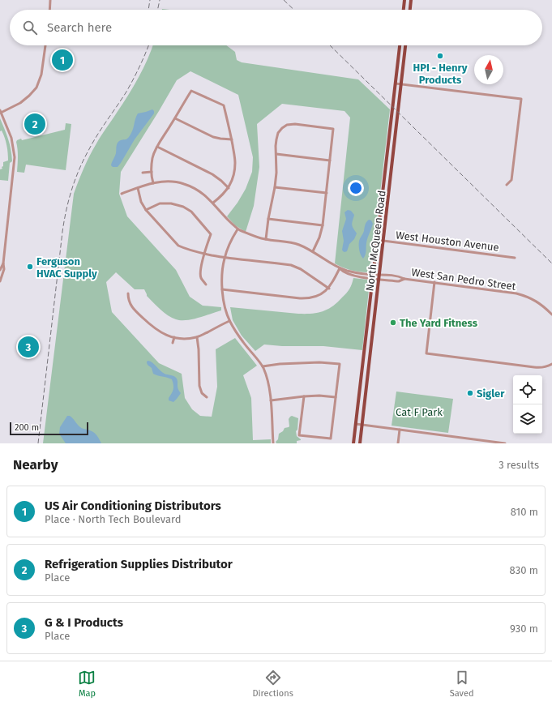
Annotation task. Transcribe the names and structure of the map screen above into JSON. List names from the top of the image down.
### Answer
{
  "streets": {
    "main road": ["North McQueen Road"],
    "street": ["West Houston Avenue", "West San Pedro Street"]
  },
  "crossings": [
    ["North McQueen Road", "West Houston Avenue"],
    ["North McQueen Road", "West San Pedro Street"]
  ],
  "parks": ["Cat F Park"],
  "places": [
    "HPI - Henry Products",
    "Ferguson HVAC Supply",
    "The Yard Fitness",
    "Sigler"
  ],
  "scale_bar": "200 m",
  "north": "top",
  "page": {
    "search": "Search here",
    "pins": ["1", "2", "3"],
    "scale": "200 m",
    "heading": ["Nearby", "3 results"],
    "list": [
      {
        "mark": "1",
        "name": "US Air Conditioning Distributors",
        "note": "Place · North Tech Boulevard",
        "value": "810 m"
      },
      {
        "mark": "2",
        "name": "Refrigeration Supplies Distributor",
        "note": "Place",
        "value": "830 m"
      },
      {
        "mark": "3",
        "name": "G & I Products",
        "note": "Place",
        "value": "930 m"
      }
    ],
    "nav": ["Map", "Directions", "Saved"]
  }
}
